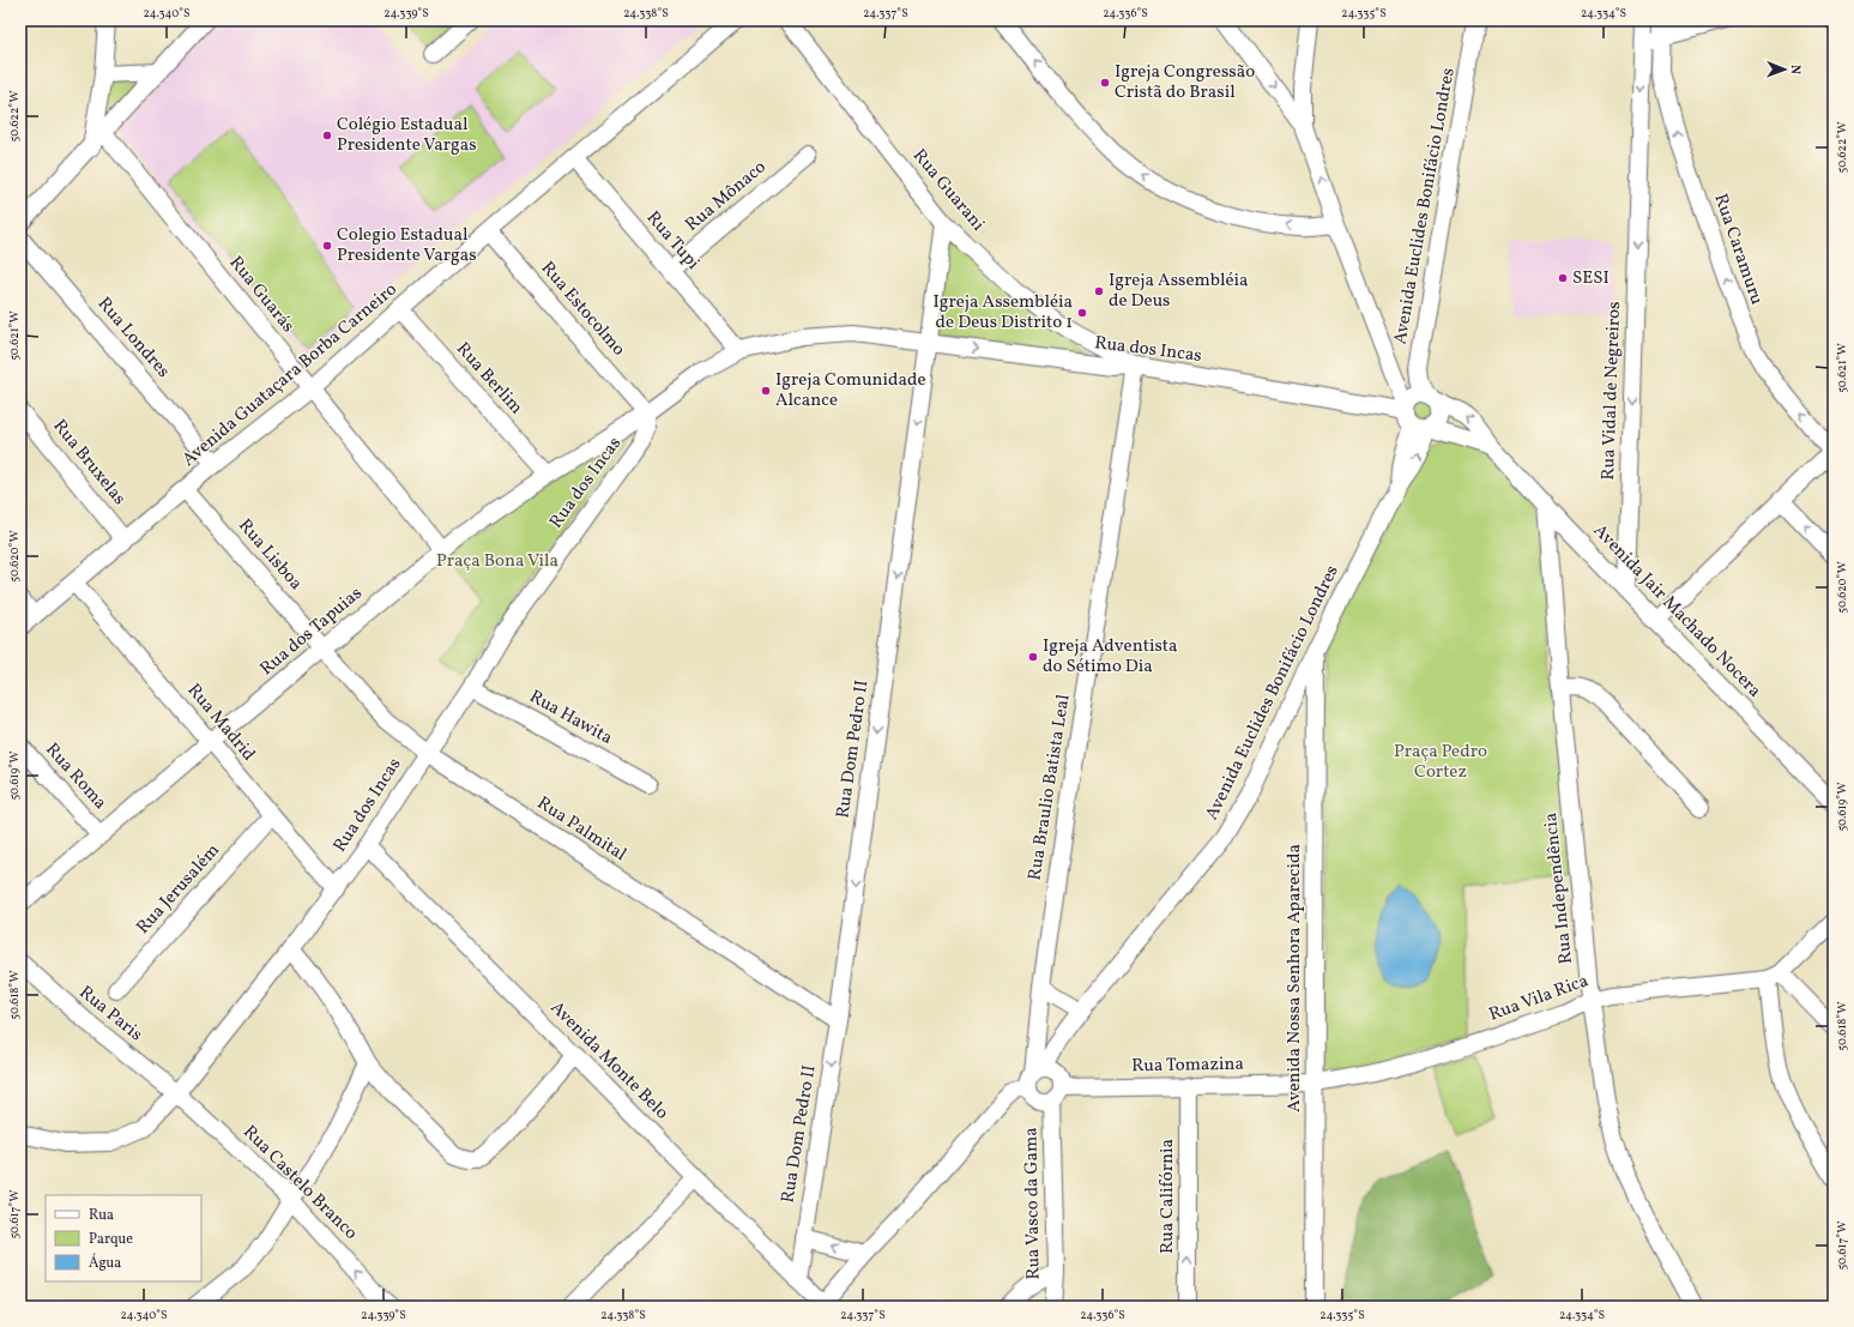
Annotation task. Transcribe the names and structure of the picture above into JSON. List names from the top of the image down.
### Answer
{
  "streets": {
    "street": [
      "Rua Guarani",
      "Rua Mônaco",
      "Avenida Euclides Bonifácio Londres",
      "Rua Tupi",
      "Rua Caramuru",
      "Rua Guarás",
      "Rua Estocolmo",
      "Rua Londres",
      "Rua dos Incas",
      "Avenida Guataçara Borba Carneiro",
      "Rua Berlim",
      "Rua Vidal de Negreiros",
      "Rua Bruxelas",
      "Rua Lisboa",
      "Avenida Jair Machado Nocera",
      "Rua dos Tapuias",
      "Rua Hawita",
      "Rua Madrid",
      "Rua Dom Pedro II",
      "Rua Roma",
      "Rua Braulio Batista Leal",
      "Rua Palmital",
      "Rua Independência",
      "Rua Jerusalém",
      "Avenida Nossa Senhora Aparecida",
      "Rua Vila Rica",
      "Rua Paris",
      "Avenida Monte Belo",
      "Rua Tomazina",
      "Rua Castelo Branco",
      "Rua Califórnia",
      "Rua Vasco da Gama"
    ]
  },
  "crossings": [
    ["Rua Guarani", "Rua dos Incas"],
    ["Rua Guarani", "Rua Dom Pedro II"],
    ["Rua Guarani", "Rua Braulio Batista Leal"],
    ["Rua Mônaco", "Rua Tupi"],
    ["Avenida Euclides Bonifácio Londres", "Rua dos Incas"],
    ["Avenida Euclides Bonifácio Londres", "Avenida Jair Machado Nocera"],
    ["Avenida Euclides Bonifácio Londres", "Rua Braulio Batista Leal"],
    ["Avenida Euclides Bonifácio Londres", "Avenida Nossa Senhora Aparecida"],
    ["Avenida Euclides Bonifácio Londres", "Rua Tomazina"],
    ["Avenida Euclides Bonifácio Londres", "Rua Vasco da Gama"],
    ["Rua Tupi", "Rua dos Incas"],
    ["Rua Tupi", "Avenida Guataçara Borba Carneiro"],
    ["Rua Guarás", "Avenida Guataçara Borba Carneiro"],
    ["Rua Guarás", "Rua dos Tapuias"],
    ["Rua Estocolmo", "Rua dos Incas"],
    ["Rua Estocolmo", "Avenida Guataçara Borba Carneiro"],
    ["Rua Estocolmo", "Rua dos Tapuias"],
    ["Rua Londres", "Avenida Guataçara Borba Carneiro"],
    ["Rua dos Incas", "Avenida Jair Machado Nocera"],
    ["Rua dos Incas", "Rua dos Tapuias"],
    ["Rua dos Incas", "Rua Hawita"],
    ["Rua dos Incas", "Rua Madrid"],
    ["Rua dos Incas", "Rua Dom Pedro II"],
    ["Rua dos Incas", "Rua Braulio Batista Leal"],
    ["Rua dos Incas", "Rua Palmital"],
    ["Rua dos Incas", "Rua Paris"],
    ["Rua dos Incas", "Avenida Monte Belo"],
    ["Rua dos Incas", "Rua Castelo Branco"],
    ["Avenida Guataçara Borba Carneiro", "Rua Berlim"],
    ["Avenida Guataçara Borba Carneiro", "Rua Bruxelas"],
    ["Avenida Guataçara Borba Carneiro", "Rua Lisboa"],
    ["Avenida Guataçara Borba Carneiro", "Rua Madrid"],
    ["Rua Berlim", "Rua dos Tapuias"],
    ["Rua Vidal de Negreiros", "Avenida Jair Machado Nocera"],
    ["Rua Lisboa", "Rua dos Tapuias"],
    ["Rua Lisboa", "Rua Palmital"],
    ["Avenida Jair Machado Nocera", "Rua Independência"],
    ["Rua dos Tapuias", "Rua Madrid"],
    ["Rua dos Tapuias", "Rua Roma"],
    ["Rua dos Tapuias", "Rua Palmital"],
    ["Rua Madrid", "Rua Jerusalém"],
    ["Rua Dom Pedro II", "Rua Palmital"],
    ["Rua Dom Pedro II", "Avenida Monte Belo"],
    ["Rua Braulio Batista Leal", "Rua Tomazina"],
    ["Rua Braulio Batista Leal", "Rua Vasco da Gama"],
    ["Rua Independência", "Rua Vila Rica"],
    ["Avenida Nossa Senhora Aparecida", "Rua Vila Rica"],
    ["Avenida Nossa Senhora Aparecida", "Rua Tomazina"],
    ["Rua Vila Rica", "Rua Tomazina"],
    ["Rua Paris", "Rua Castelo Branco"],
    ["Rua Tomazina", "Rua Califórnia"],
    ["Rua Tomazina", "Rua Vasco da Gama"]
  ],
  "one_way": [
    "Rua Caramuru",
    "Rua Vidal de Negreiros",
    "Rua Dom Pedro II",
    "Rua Castelo Branco",
    "Rua Califórnia"
  ],
  "parks": ["Praça Bona Vila", "Praça Pedro Cortez"],
  "places": [
    "Igreja Congressão Cristã do Brasil",
    "Colégio Estadual Presidente Vargas",
    "Colegio Estadual Presidente Vargas",
    "SESI",
    "Igreja Assembléia de Deus",
    "Igreja Assembléia de Deus Distrito 1",
    "Igreja Comunidade Alcance",
    "Igreja Adventista do Sétimo Dia"
  ],
  "legend": ["Rua", "Parque", "Água"],
  "north": "right",
  "coordinates": [
    "24.340°S",
    "24.339°S",
    "24.338°S",
    "24.337°S",
    "24.336°S",
    "24.335°S",
    "24.334°S",
    "50.622°W",
    "50.621°W",
    "50.620°W",
    "50.619°W",
    "50.618°W",
    "50.617°W"
  ]
}
